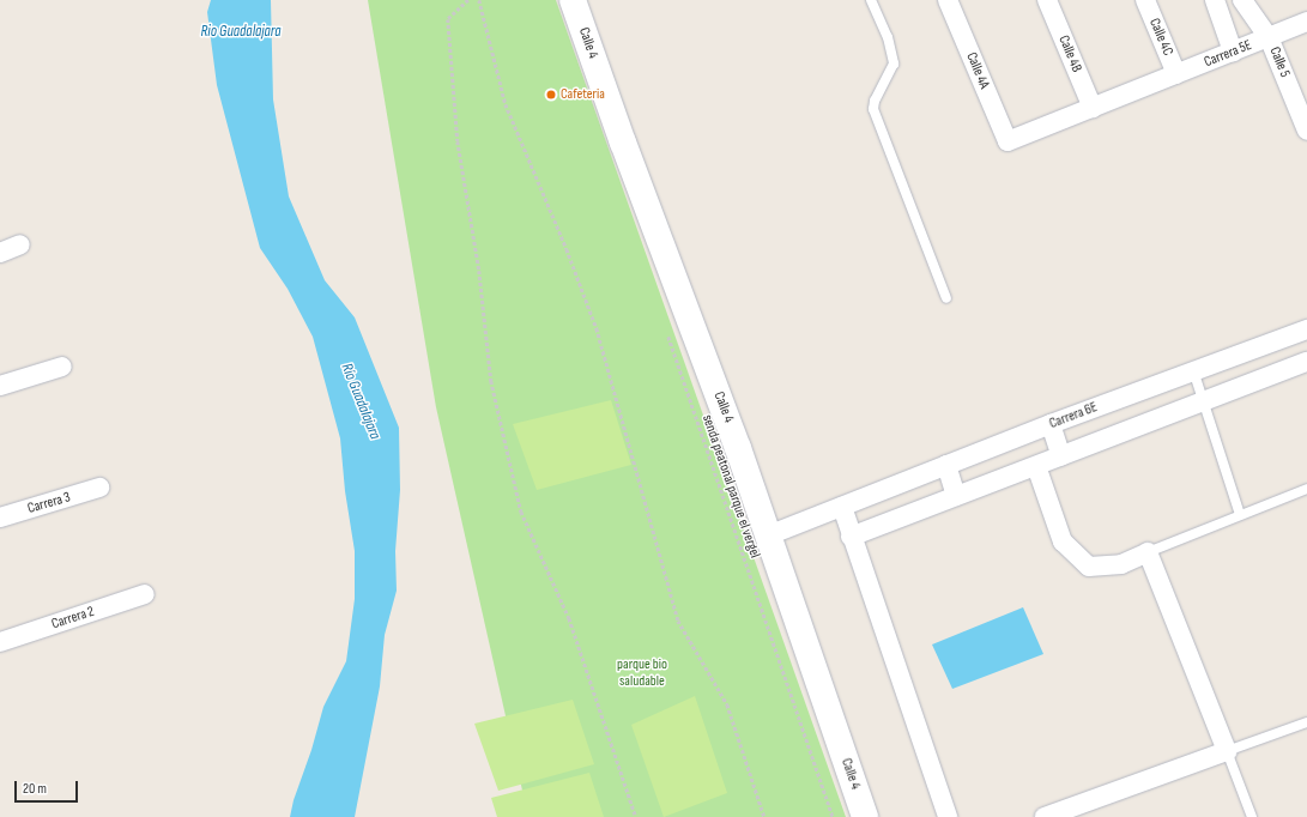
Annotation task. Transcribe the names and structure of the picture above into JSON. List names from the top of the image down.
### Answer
{
  "streets": {
    "street": [
      "Calle 4C",
      "Calle 4",
      "Calle 4B",
      "Carrera 5E",
      "Calle 5",
      "Calle 4A",
      "Carrera 6E",
      "Carrera 3",
      "Carrera 2"
    ],
    "path": ["senda peatonal parque el vergel"]
  },
  "crossings": [
    ["Calle 4C", "Carrera 5E"],
    ["Calle 4", "Carrera 6E"],
    ["Calle 4B", "Carrera 5E"],
    ["Carrera 5E", "Calle 5"],
    ["Carrera 5E", "Calle 4A"]
  ],
  "water": ["Rio Guadalajara", "Río Guadalajara"],
  "parks": ["parque bio saludable"],
  "places": ["Cafeteria"],
  "scale_bar": "20 m"
}
